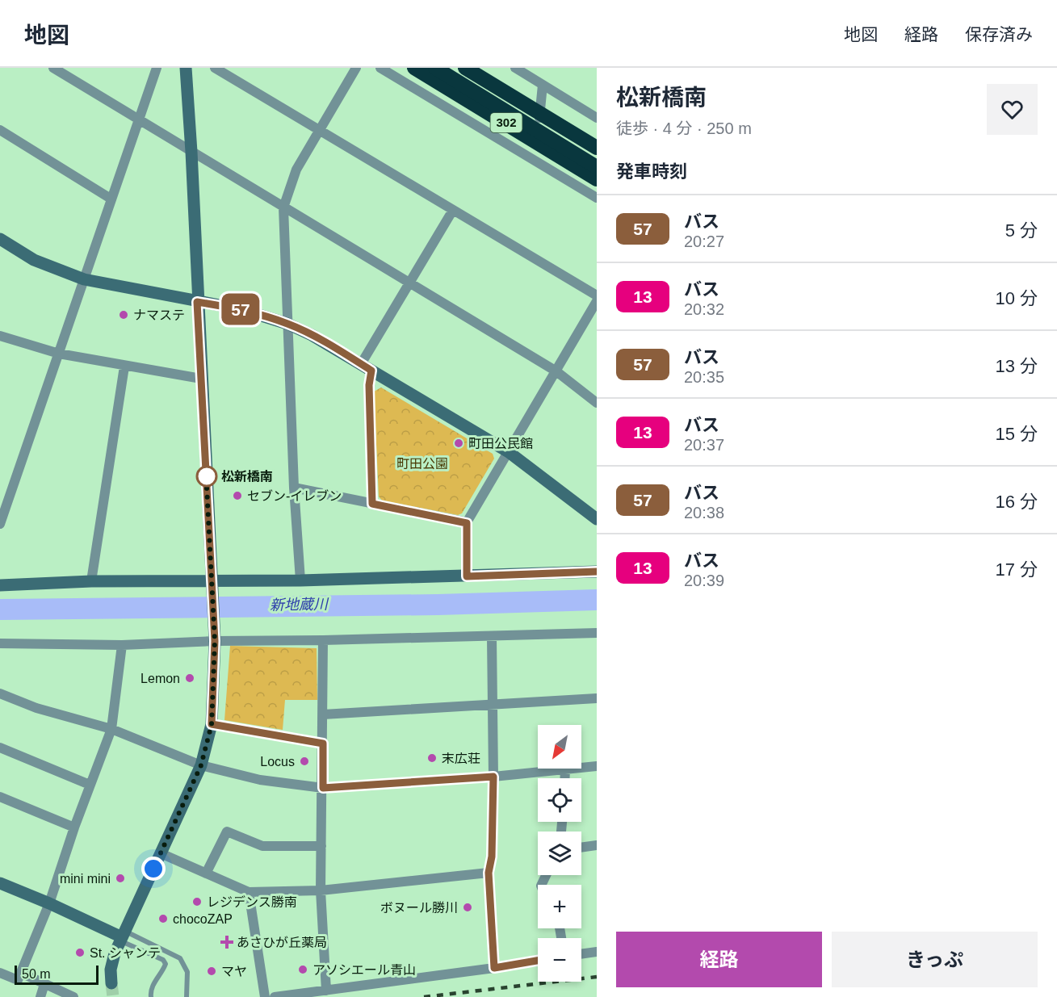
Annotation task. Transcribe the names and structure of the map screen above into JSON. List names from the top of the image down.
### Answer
{
  "streets": {
    "highway": ["302"]
  },
  "water": ["新地蔵川"],
  "parks": ["町田公園"],
  "places": {
    "other": [
      "ナマステ",
      "町田公民館",
      "松新橋南",
      "セブン-イレブン",
      "Lemon",
      "末広荘",
      "Locus",
      "mini mini",
      "レジデンス勝南",
      "ボヌール勝川",
      "chocoZAP",
      "St. シャンテ",
      "アソシエール青山",
      "マヤ"
    ],
    "health": ["あさひが丘薬局"]
  },
  "lines": ["bus line 57"],
  "scale_bar": "50 m",
  "north": "bottom left",
  "page": {
    "header": "地図",
    "nav": ["地図", "経路", "保存済み"],
    "on_map": "57",
    "heading": [
      ["松新橋南", "徒歩 · 4 分 · 250 m"],
      "発車時刻"
    ],
    "list": [
      {
        "mark": "57",
        "name": "バス",
        "note": "20:27",
        "value": "5 分"
      },
      {
        "mark": "13",
        "name": "バス",
        "note": "20:32",
        "value": "10 分"
      },
      {
        "mark": "57",
        "name": "バス",
        "note": "20:35",
        "value": "13 分"
      },
      {
        "mark": "13",
        "name": "バス",
        "note": "20:37",
        "value": "15 分"
      },
      {
        "mark": "57",
        "name": "バス",
        "note": "20:38",
        "value": "16 分"
      },
      {
        "mark": "13",
        "name": "バス",
        "note": "20:39",
        "value": "17 分"
      }
    ],
    "map_buttons": ["+", "−"],
    "buttons": ["経路", "きっぷ"],
    "scale": "50 m"
  }
}
